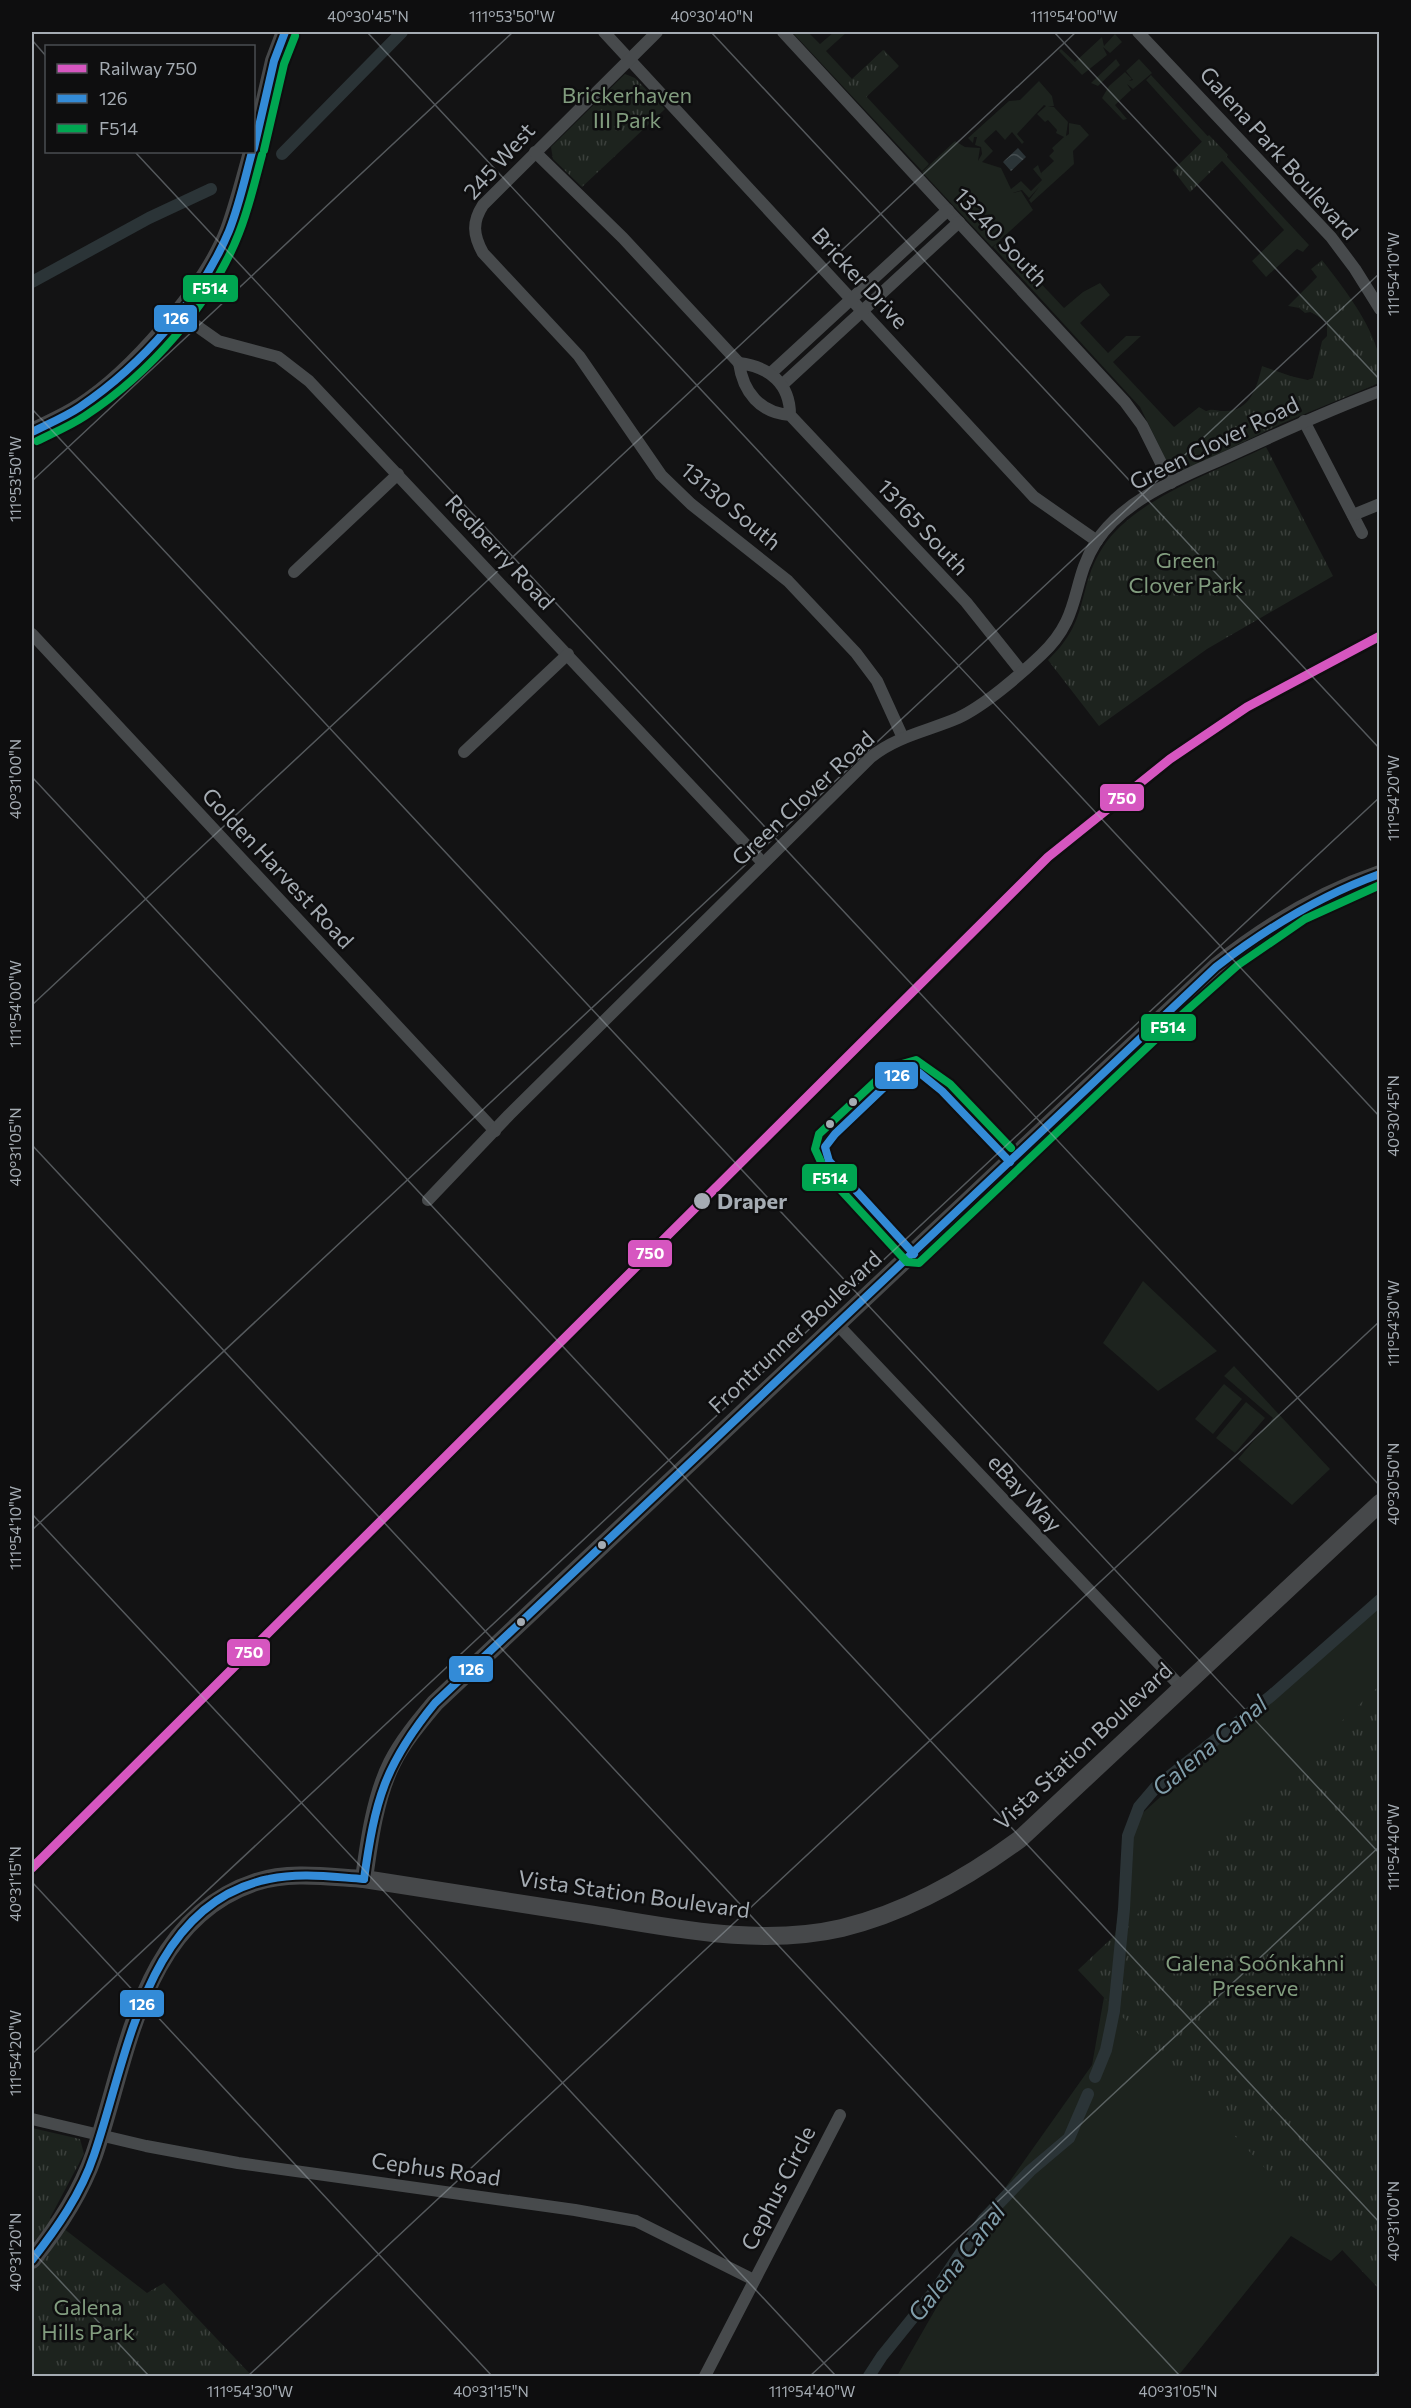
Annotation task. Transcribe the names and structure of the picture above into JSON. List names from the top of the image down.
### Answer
{
  "streets": {
    "street": [
      "Galena Park Boulevard",
      "245 West",
      "13240 South",
      "Bricker Drive",
      "Green Clover Road",
      "13130 South",
      "13165 South",
      "Redberry Road",
      "Golden Harvest Road",
      "Frontrunner Boulevard",
      "eBay Way",
      "Vista Station Boulevard",
      "Cephus Road",
      "Cephus Circle"
    ]
  },
  "crossings": [
    ["245 West", "Bricker Drive"],
    ["245 West", "13130 South"],
    ["245 West", "13165 South"],
    ["13240 South", "Green Clover Road"],
    ["Bricker Drive", "Green Clover Road"],
    ["Green Clover Road", "13130 South"],
    ["Green Clover Road", "13165 South"],
    ["Green Clover Road", "Redberry Road"],
    ["Green Clover Road", "Golden Harvest Road"],
    ["Frontrunner Boulevard", "eBay Way"],
    ["Frontrunner Boulevard", "Vista Station Boulevard"],
    ["eBay Way", "Vista Station Boulevard"],
    ["Vista Station Boulevard", "Cephus Road"],
    ["Cephus Road", "Cephus Circle"]
  ],
  "water": ["Galena Canal"],
  "parks": [
    "Brickerhaven III Park",
    "Green Clover Park",
    "Galena Soónkahni Preserve",
    "Galena Hills Park"
  ],
  "places": ["Draper"],
  "lines": ["transit line 126", "transit line F514", "rail line 750"],
  "legend": ["Railway 750", "126", "F514"],
  "coordinates": [
    "40°30'45\"N",
    "111°53'50\"W",
    "40°30'40\"N",
    "111°54'00\"W",
    "111°54'10\"W",
    "40°31'00\"N",
    "111°54'20\"W",
    "40°31'05\"N",
    "111°54'30\"W",
    "40°30'50\"N",
    "111°54'40\"W",
    "40°31'15\"N",
    "40°31'20\"N"
  ]
}
